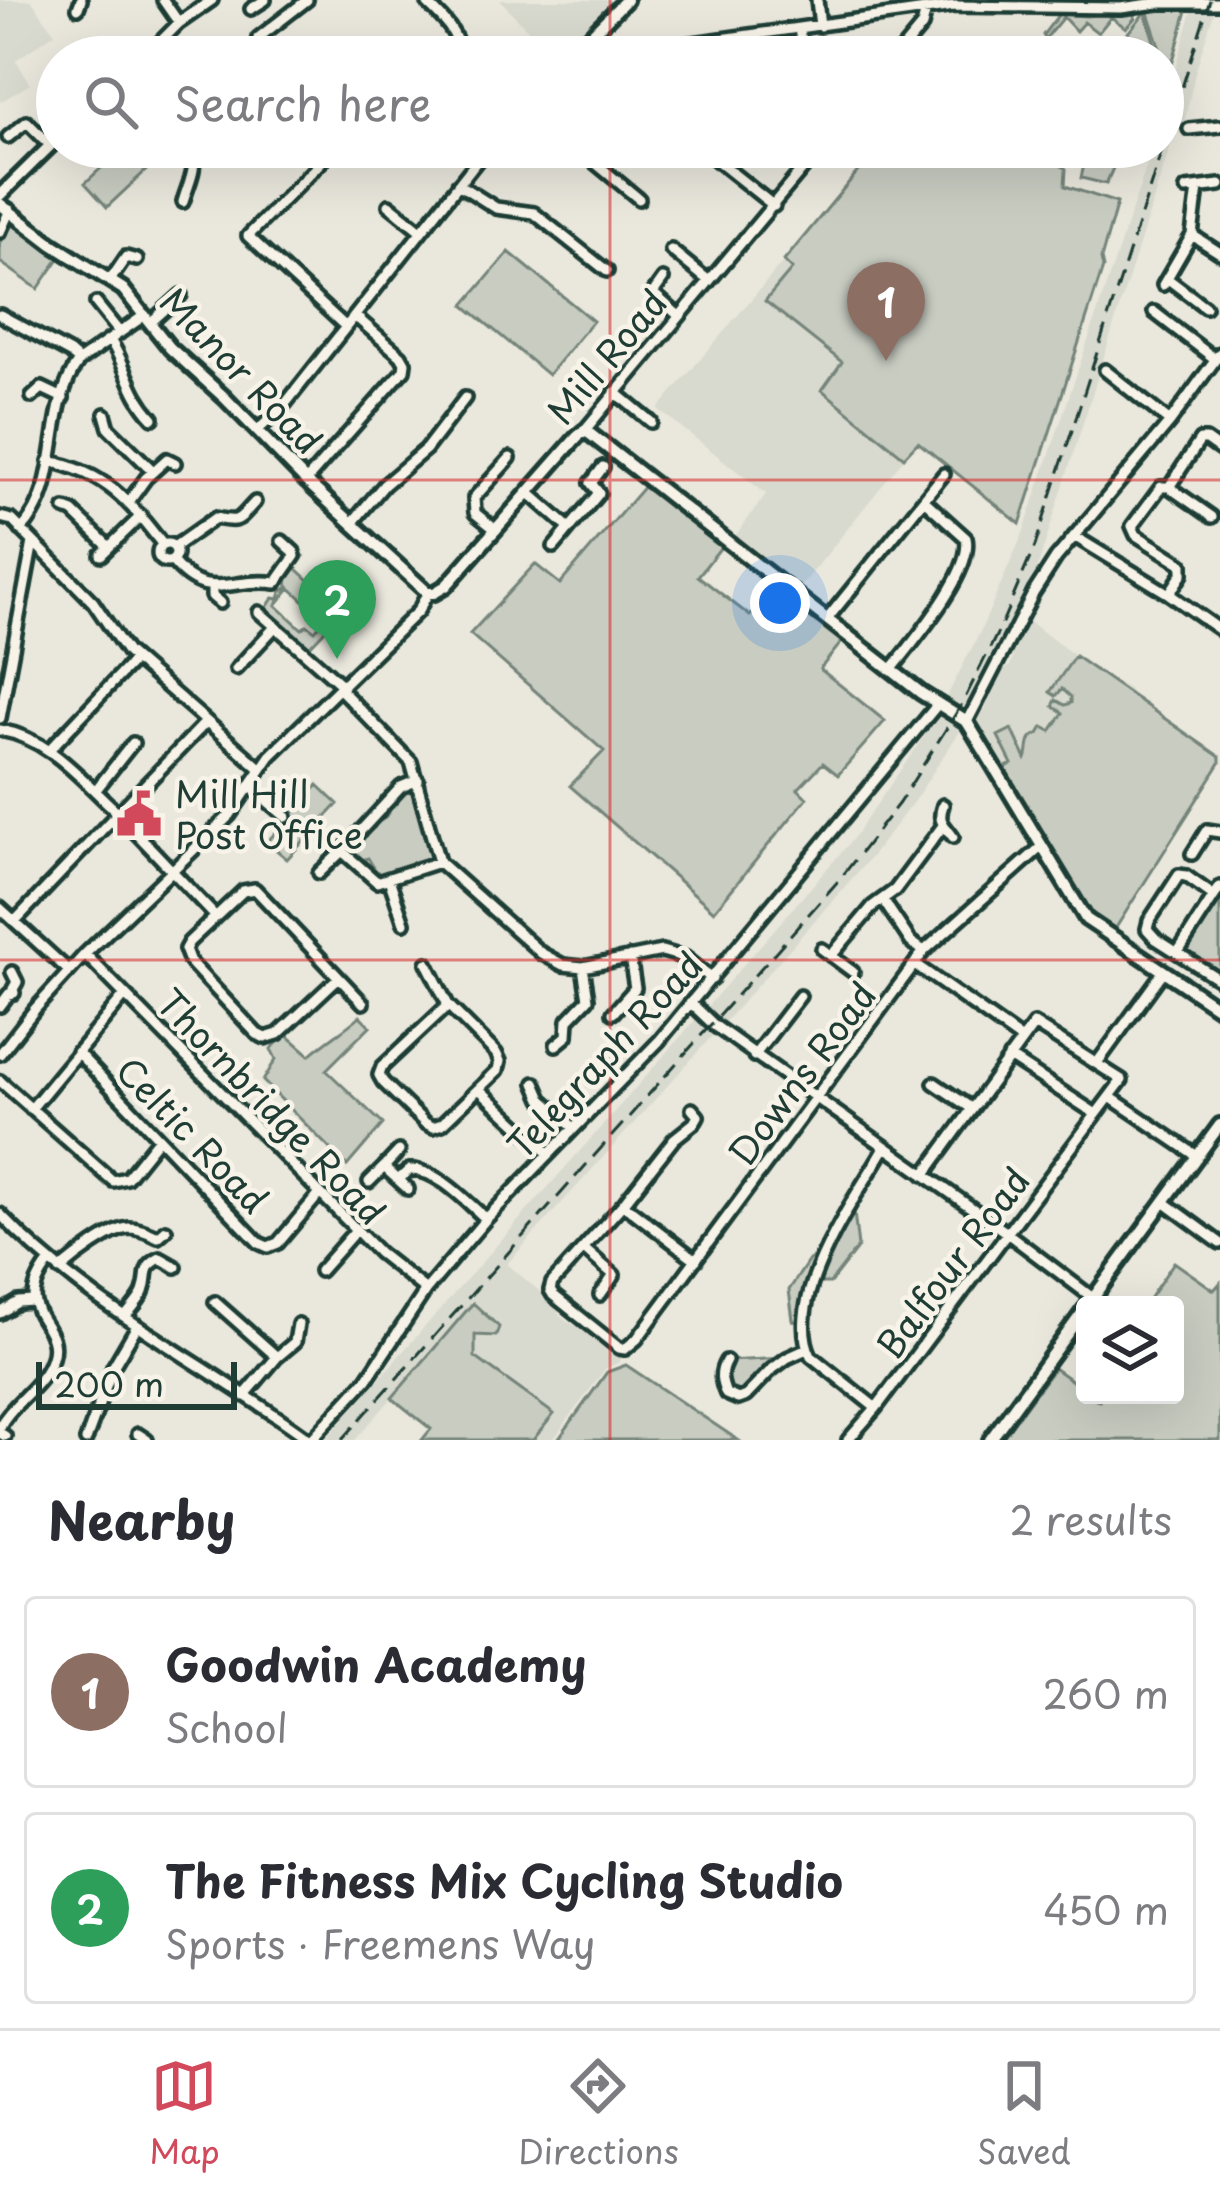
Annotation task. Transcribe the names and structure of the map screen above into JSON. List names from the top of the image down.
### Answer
{
  "streets": {
    "main road": ["Mill Road", "Manor Road"],
    "street": [
      "Telegraph Road",
      "Downs Road",
      "Thornbridge Road",
      "Celtic Road",
      "Balfour Road"
    ]
  },
  "crossings": [
    ["Mill Road", "Manor Road"],
    ["Telegraph Road", "Thornbridge Road"],
    ["Thornbridge Road", "Celtic Road"]
  ],
  "places": {
    "public building": ["Mill Hill Post Office"]
  },
  "scale_bar": "200 m",
  "page": {
    "search": "Search here",
    "pins": ["1", "2"],
    "scale": "200 m",
    "heading": ["Nearby", "2 results"],
    "list": [
      {
        "mark": "1",
        "name": "Goodwin Academy",
        "note": "School",
        "value": "260 m"
      },
      {
        "mark": "2",
        "name": "The Fitness Mix Cycling Studio",
        "note": "Sports · Freemens Way",
        "value": "450 m"
      }
    ],
    "nav": ["Map", "Directions", "Saved"]
  }
}
